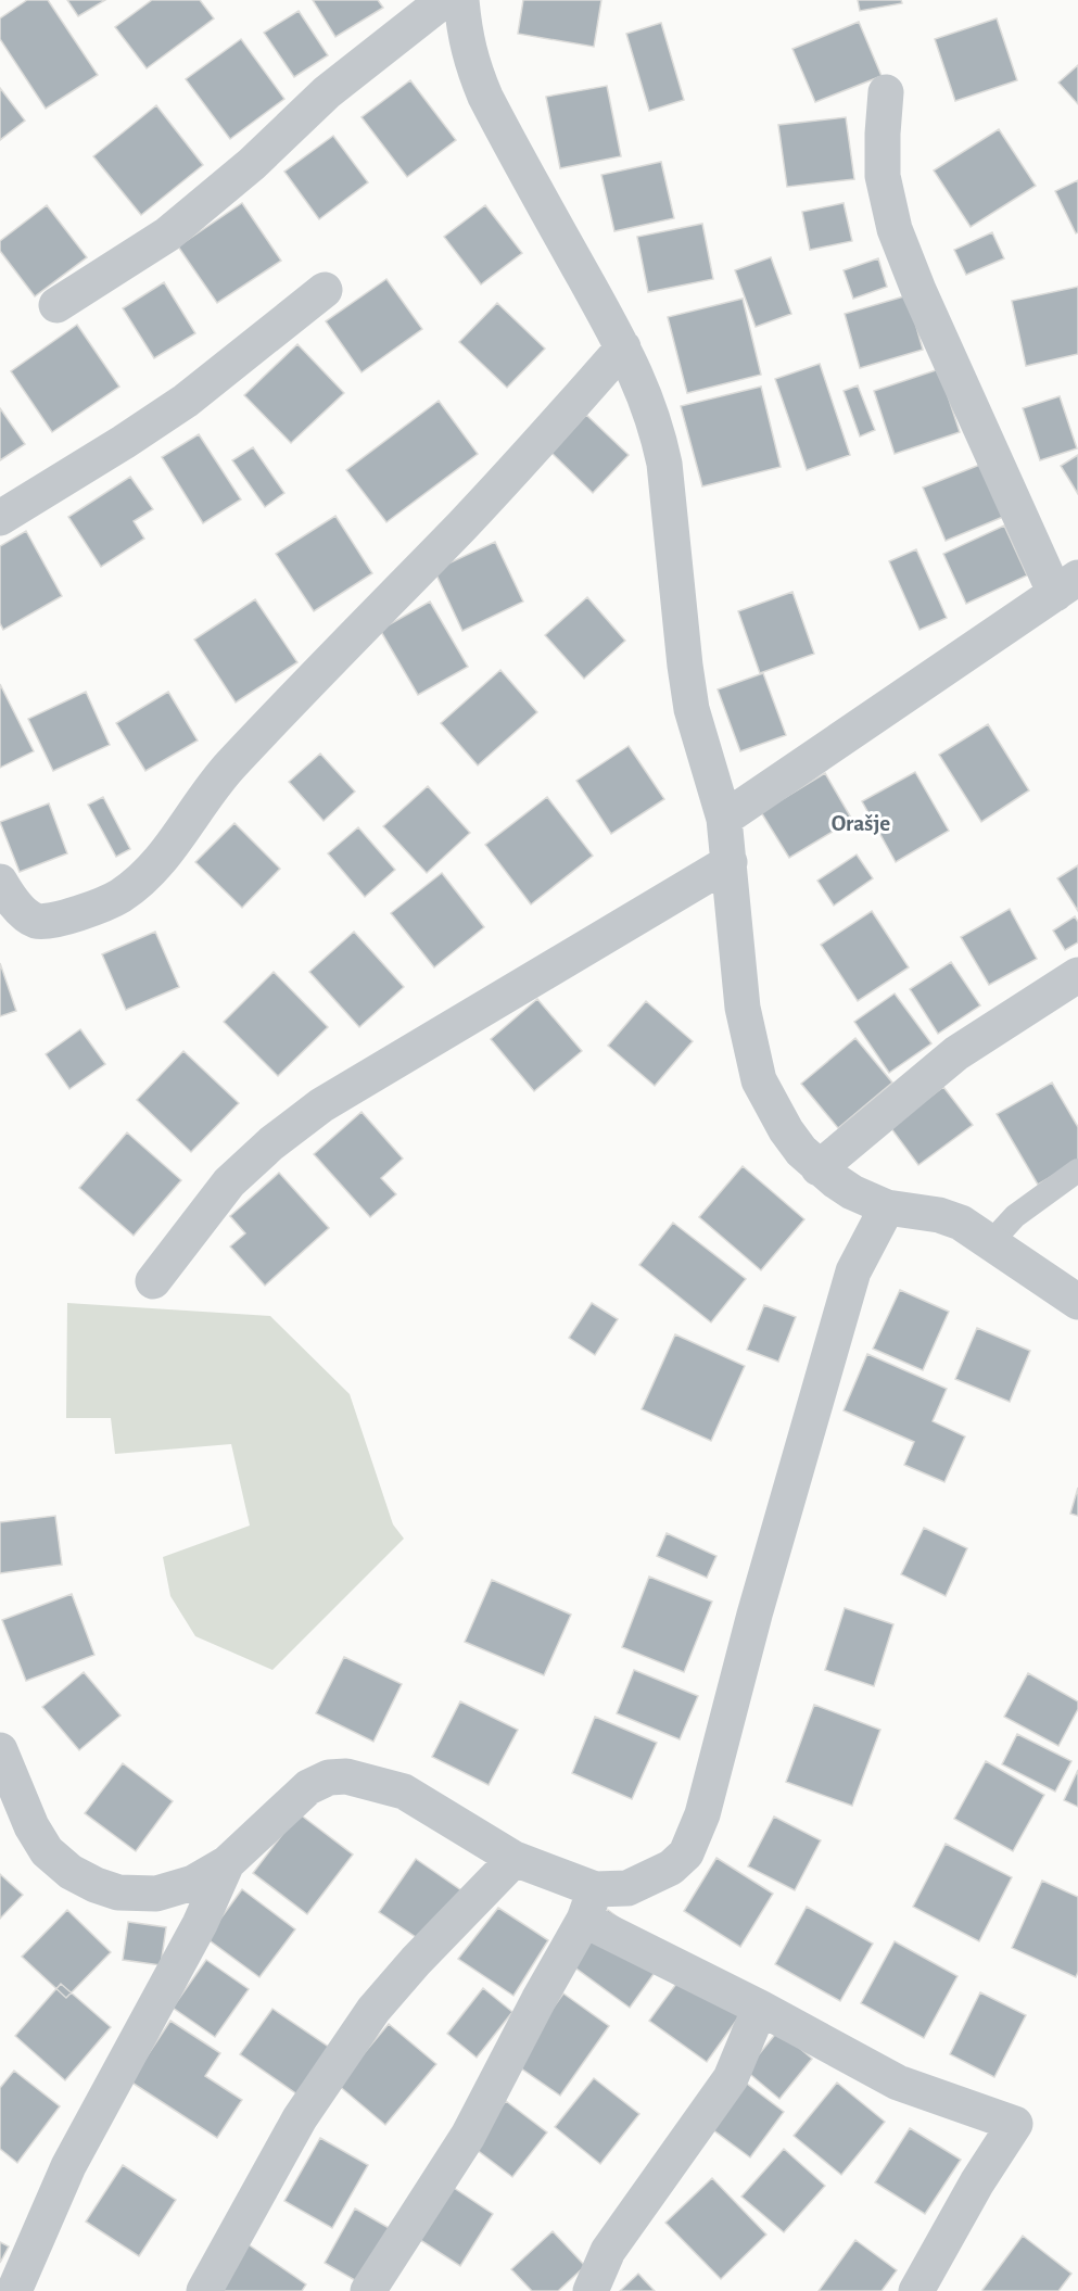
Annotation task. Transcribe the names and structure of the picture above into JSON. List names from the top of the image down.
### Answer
{
  "districts": ["Orašje"]
}
